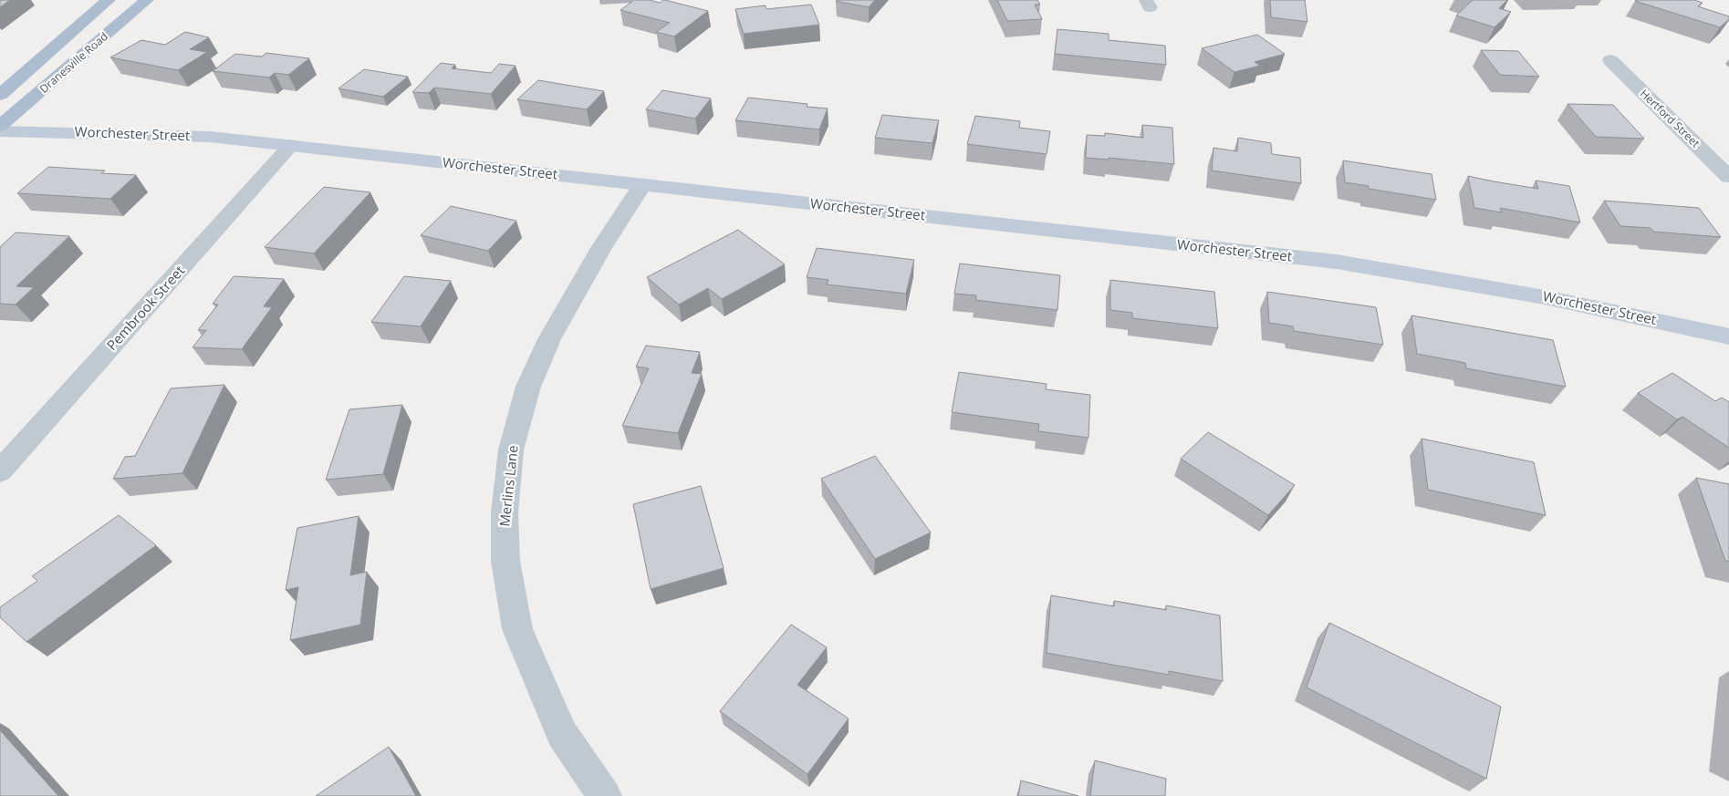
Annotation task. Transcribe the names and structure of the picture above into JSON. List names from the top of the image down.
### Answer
{
  "streets": {
    "main road": ["Dranesville Road"],
    "street": [
      "Hertford Street",
      "Worchester Street",
      "Pembrook Street",
      "Merlins Lane"
    ]
  },
  "crossings": [
    ["Worchester Street", "Pembrook Street"],
    ["Worchester Street", "Merlins Lane"]
  ]
}
